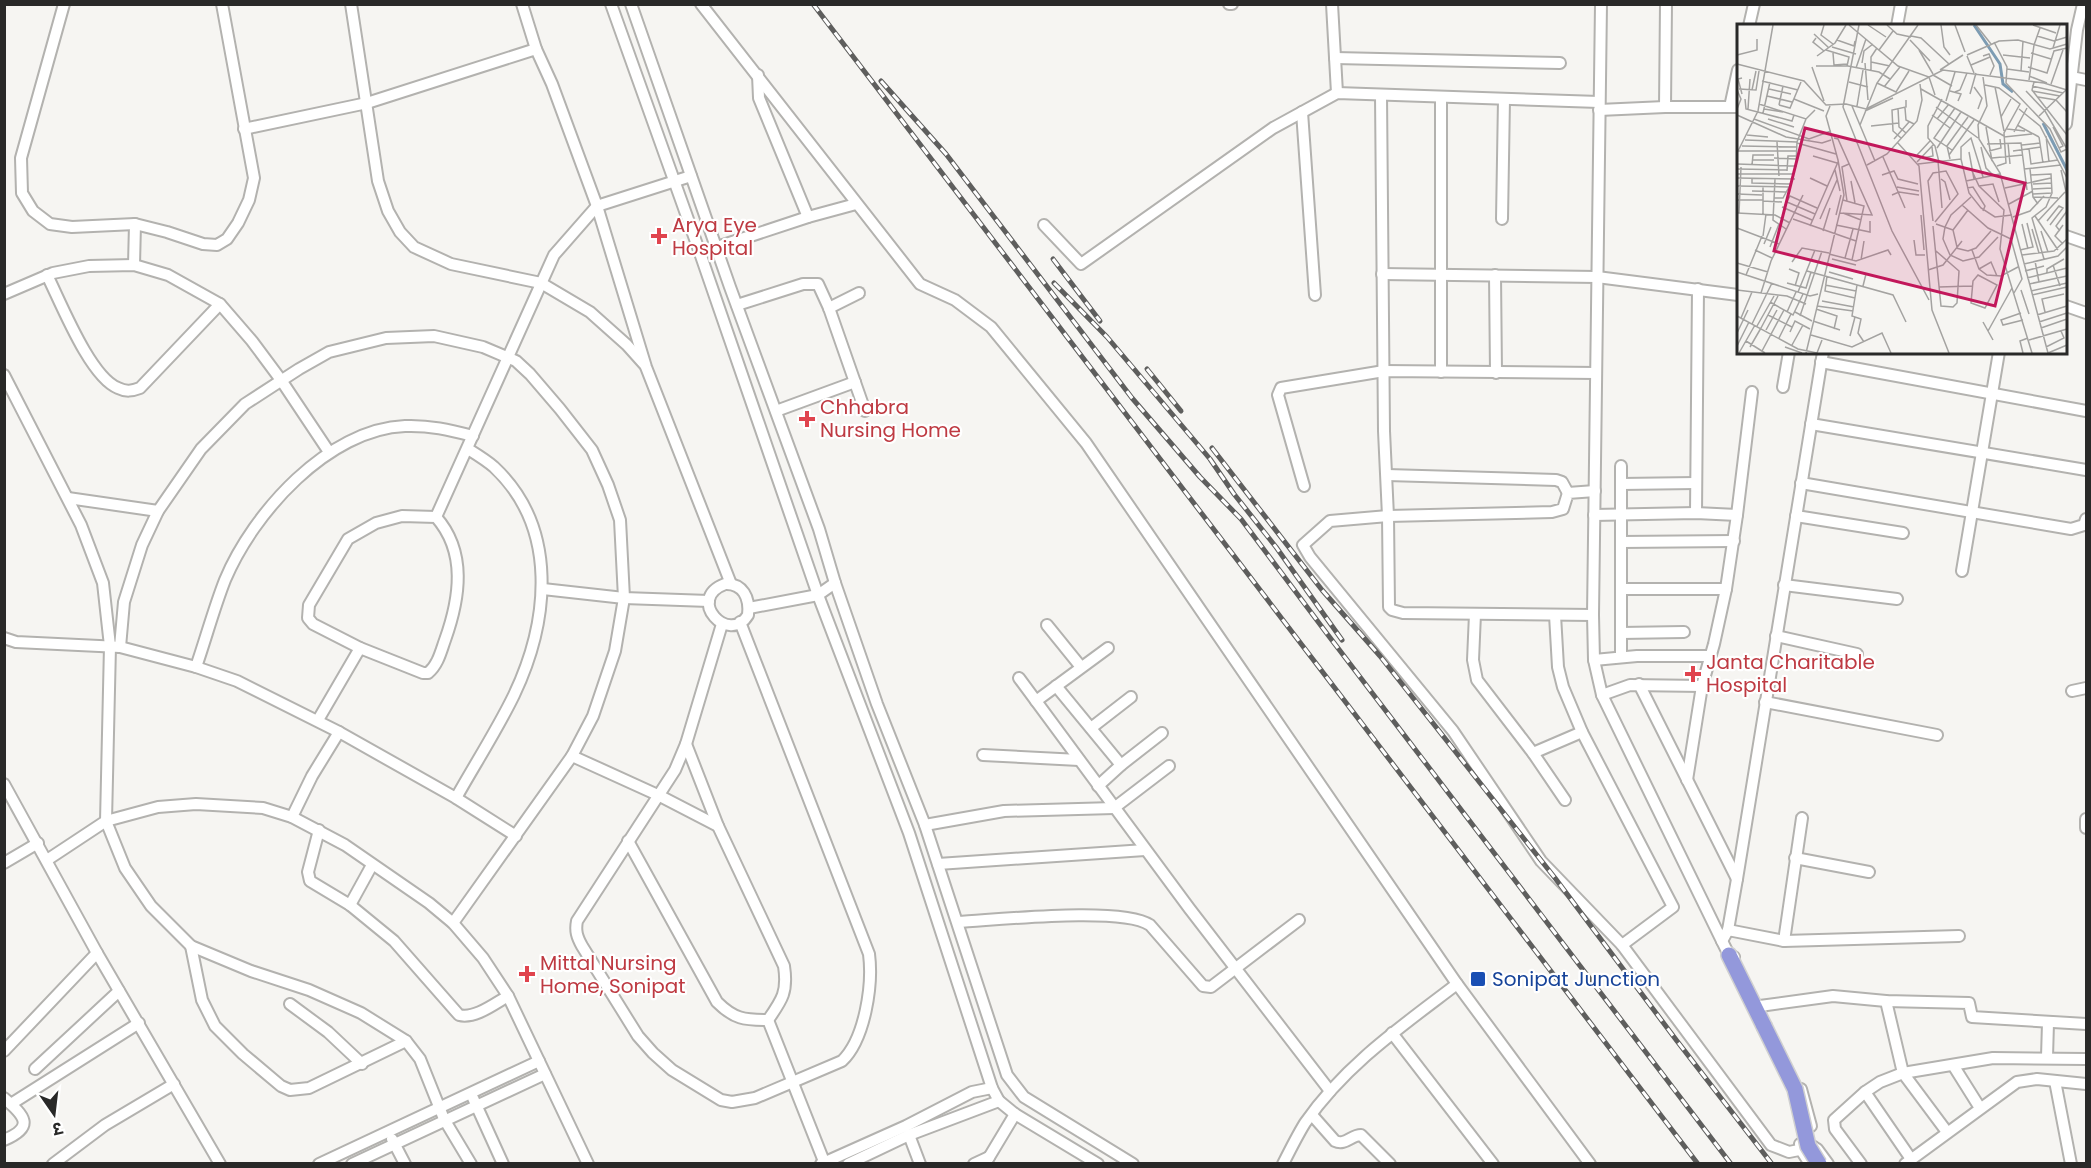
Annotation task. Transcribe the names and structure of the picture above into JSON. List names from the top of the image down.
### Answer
{
  "places": {
    "health": [
      "Arya Eye Hospital",
      "Chhabra Nursing Home",
      "Janta Charitable Hospital",
      "Mittal Nursing Home, Sonipat"
    ],
    "transit": ["Sonipat Junction"]
  },
  "north": "bottom"
}
